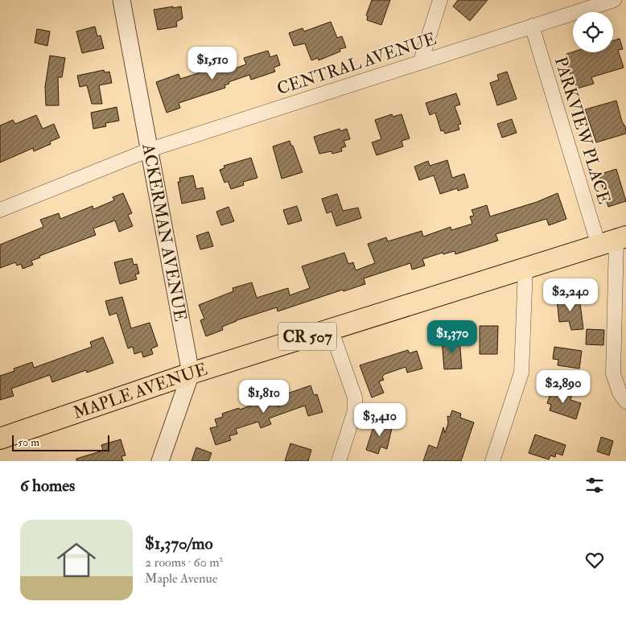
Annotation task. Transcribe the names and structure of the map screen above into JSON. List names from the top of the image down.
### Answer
{
  "streets": {
    "main road": ["CR 507", "MAPLE AVENUE"],
    "street": ["CENTRAL AVENUE", "PARKVIEW PLACE", "ACKERMAN AVENUE"]
  },
  "crossings": [
    ["CENTRAL AVENUE", "PARKVIEW PLACE"],
    ["CENTRAL AVENUE", "ACKERMAN AVENUE"],
    ["PARKVIEW PLACE", "MAPLE AVENUE"],
    ["ACKERMAN AVENUE", "MAPLE AVENUE"]
  ],
  "scale_bar": "50 m",
  "page": {
    "price": [
      "$1,510",
      "$2,240",
      "$1,370",
      "$2,890",
      "$1,810",
      "$3,410"
    ],
    "scale": "50 m",
    "heading": "6 homes",
    "list": [
      {
        "name": "$1,370/mo",
        "note": "2 rooms · 60 m² · Maple Avenue"
      }
    ]
  }
}
